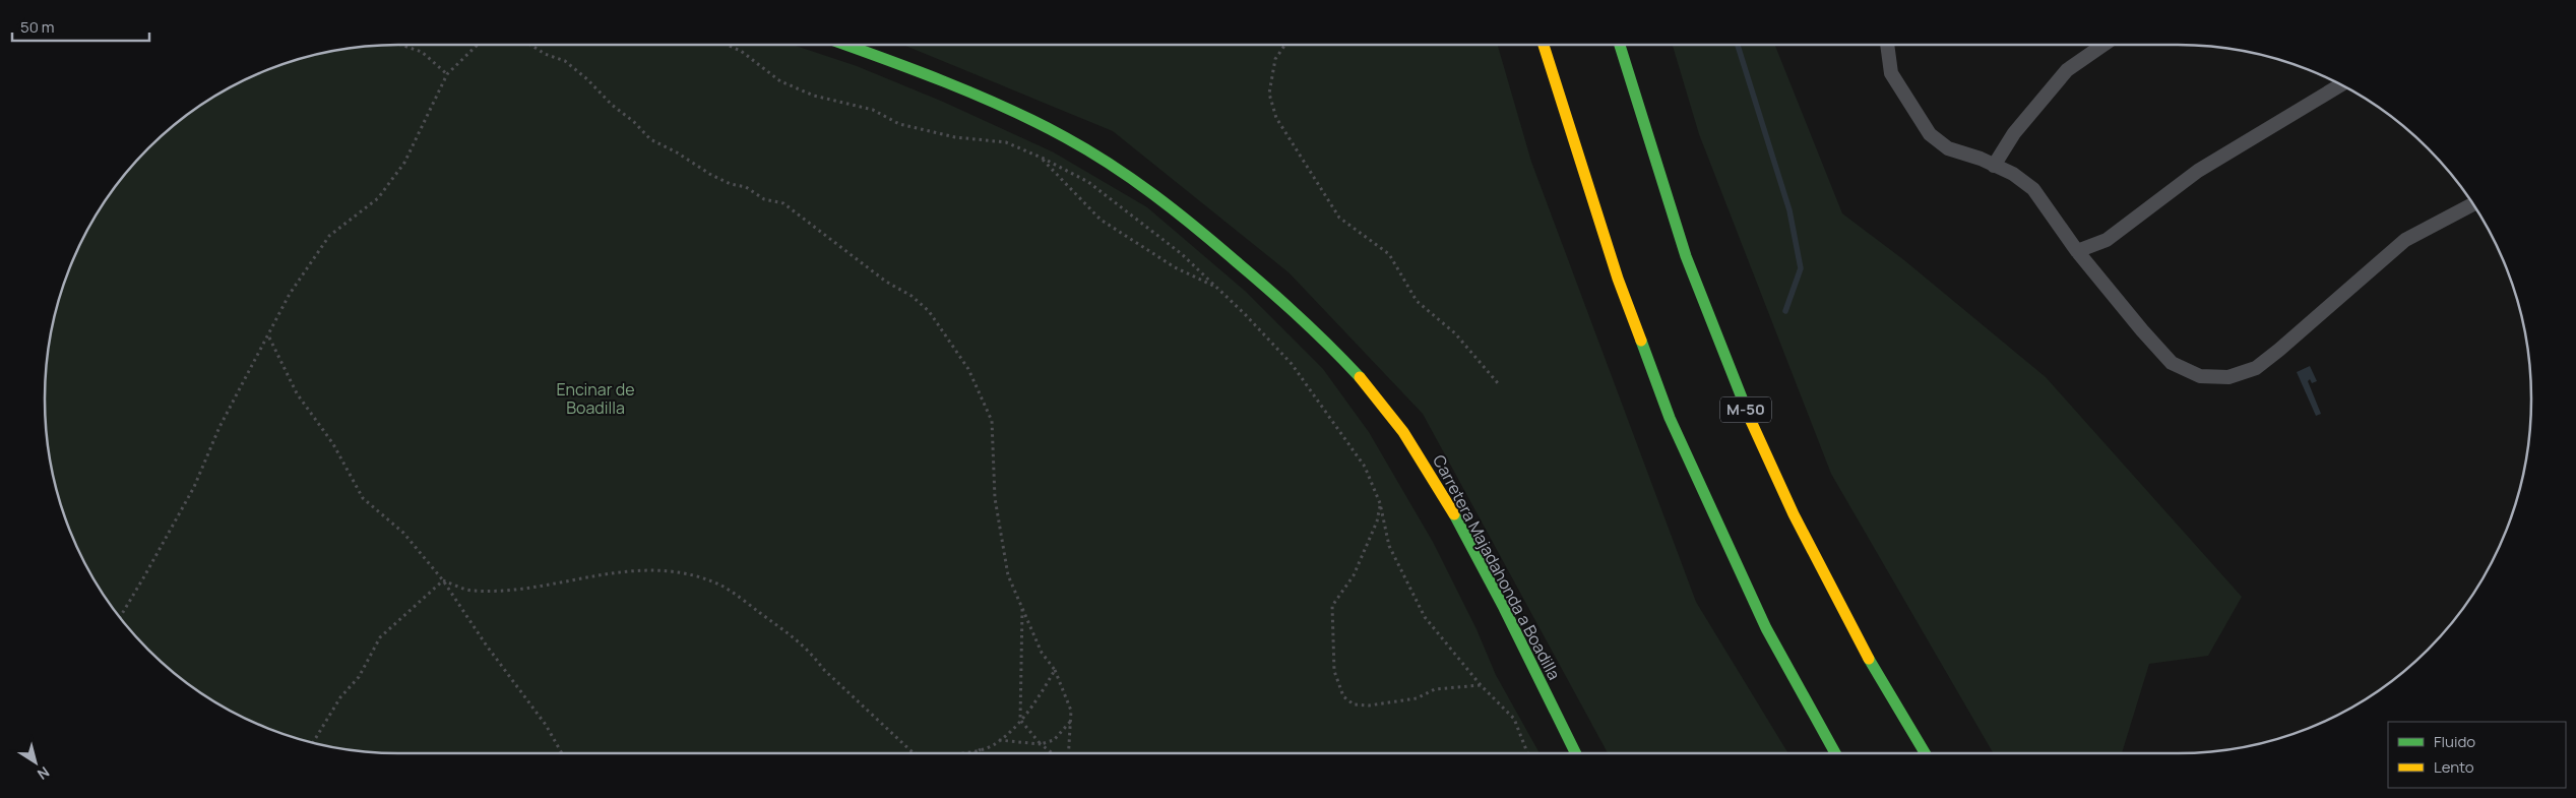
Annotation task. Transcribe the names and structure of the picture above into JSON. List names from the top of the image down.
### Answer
{
  "streets": {
    "main road": ["M-50", "Carretera Majadahonda a Boadilla"]
  },
  "parks": ["Encinar de Boadilla"],
  "legend": ["Fluido", "Lento"],
  "scale_bar": "50 m",
  "north": "bottom right"
}
